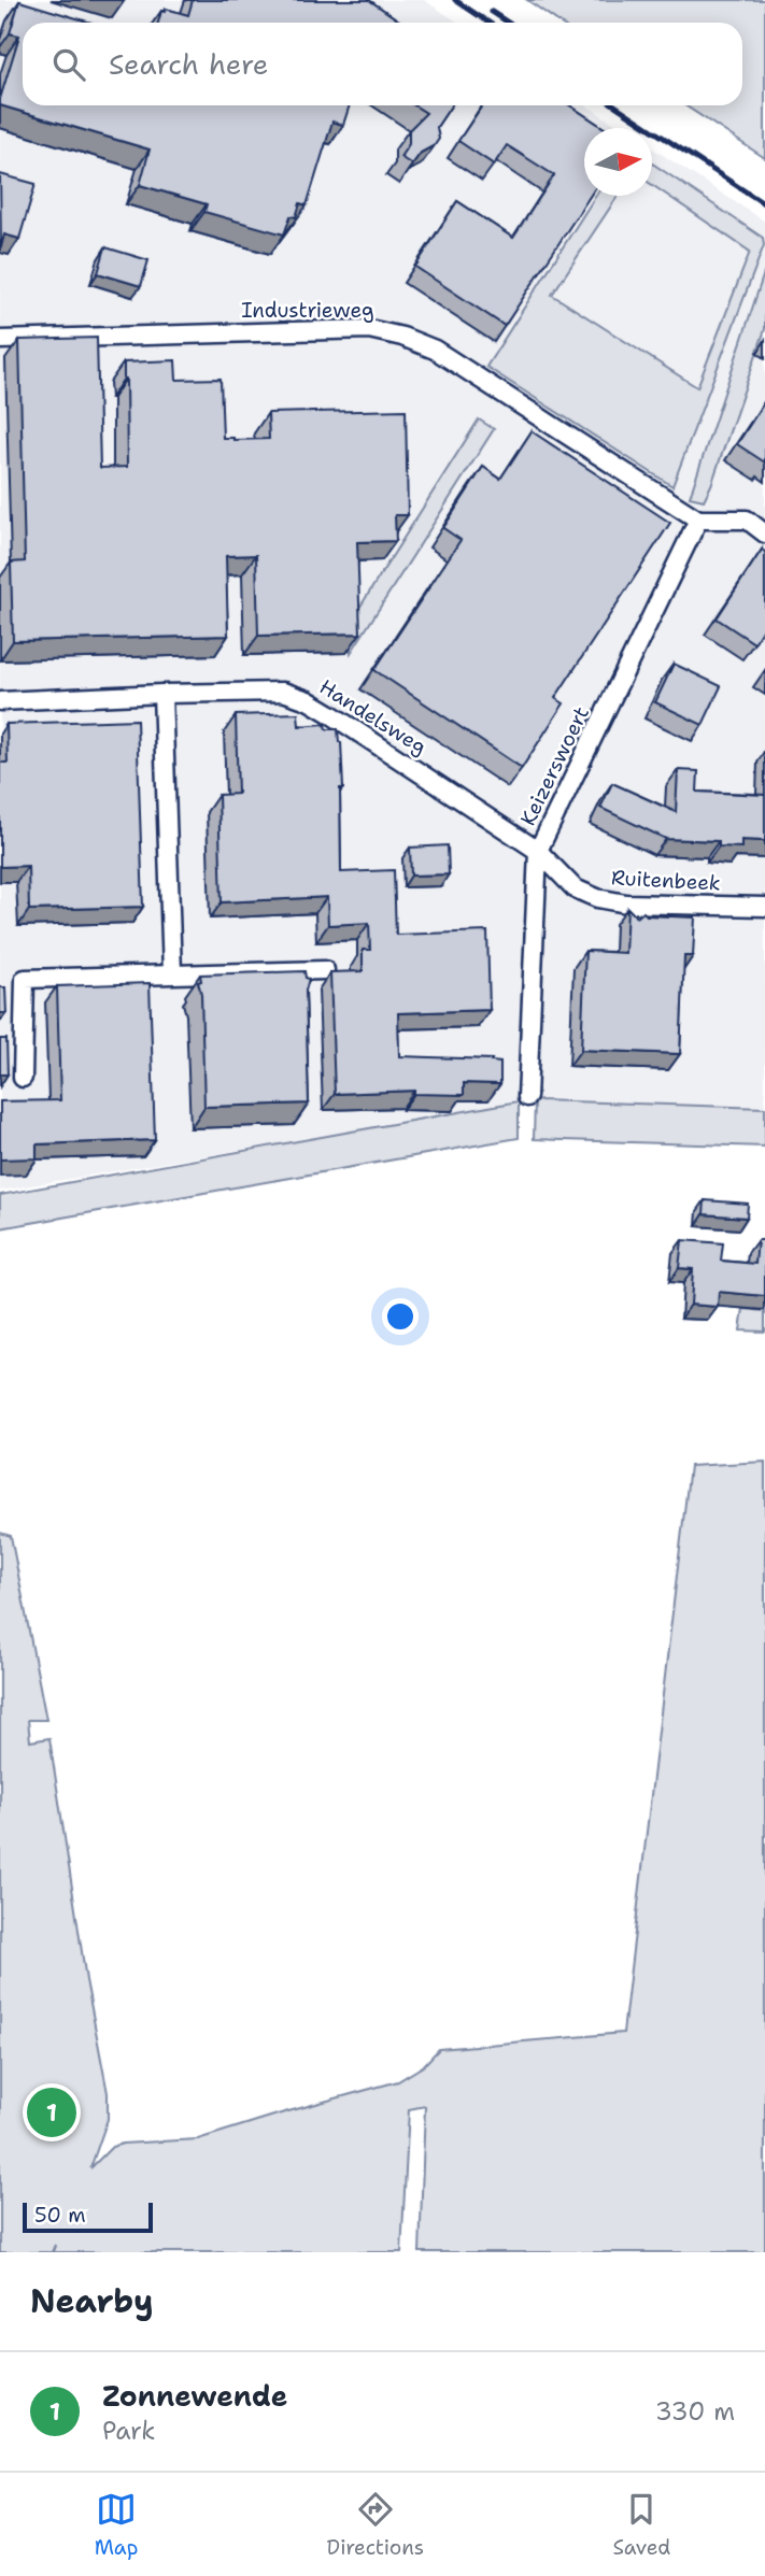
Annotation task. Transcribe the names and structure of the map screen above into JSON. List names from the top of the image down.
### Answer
{
  "streets": {
    "street": [
      "Industrieweg",
      "Handelsweg",
      "Keizerswoert",
      "Ruitenbeek"
    ]
  },
  "crossings": [
    ["Industrieweg", "Keizerswoert"],
    ["Handelsweg", "Keizerswoert"],
    ["Handelsweg", "Ruitenbeek"],
    ["Keizerswoert", "Ruitenbeek"]
  ],
  "scale_bar": "50 m",
  "north": "right",
  "page": {
    "search": "Search here",
    "pins": "1",
    "scale": "50 m",
    "heading": "Nearby",
    "list": [
      {
        "mark": "1",
        "name": "Zonnewende",
        "note": "Park",
        "value": "330 m"
      }
    ],
    "nav": ["Map", "Directions", "Saved"]
  }
}
